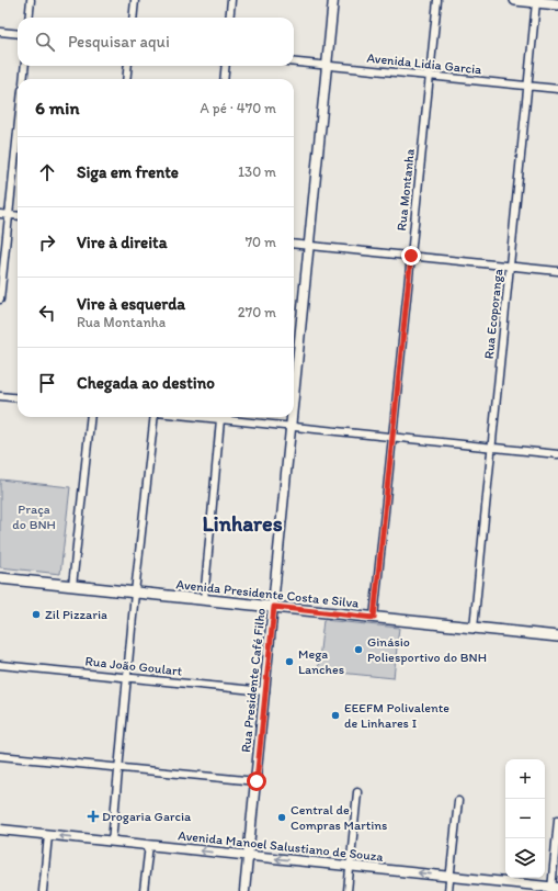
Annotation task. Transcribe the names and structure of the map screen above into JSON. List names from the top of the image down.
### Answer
{
  "streets": {
    "main road": ["Avenida Presidente Costa e Silva"],
    "street": [
      "Avenida Lidia Garcia",
      "Rua Montanha",
      "Rua Ecoporanga",
      "Rua João Goulart",
      "Rua Presidente Café Filho",
      "Avenida Manoel Salustiano de Souza"
    ]
  },
  "crossings": [
    ["Avenida Lidia Garcia", "Rua Montanha"],
    ["Avenida Lidia Garcia", "Rua Ecoporanga"],
    ["Avenida Lidia Garcia", "Rua Presidente Café Filho"],
    ["Rua Montanha", "Avenida Presidente Costa e Silva"],
    ["Rua Ecoporanga", "Avenida Presidente Costa e Silva"],
    ["Avenida Presidente Costa e Silva", "Rua Presidente Café Filho"],
    ["Rua João Goulart", "Rua Presidente Café Filho"],
    ["Rua Presidente Café Filho", "Avenida Manoel Salustiano de Souza"]
  ],
  "districts": ["Linhares"],
  "parks": ["Praça do BNH"],
  "places": {
    "other": [
      "Zil Pizzaria",
      "Ginásio Poliesportivo do BNH",
      "Mega Lanches",
      "EEEFM Polivalente de Linhares I",
      "Central de Compras Martins"
    ],
    "health": ["Drogaria Garcia"]
  },
  "page": {
    "search": "Pesquisar aqui",
    "heading": ["6 min", "A pé · 470 m"],
    "list": [
      ["Siga em frente", "130 m"],
      ["Vire à direita", "70 m"],
      ["Vire à esquerda", "Rua Montanha", "270 m"],
      "Chegada ao destino"
    ],
    "map_buttons": ["+", "−"]
  }
}
